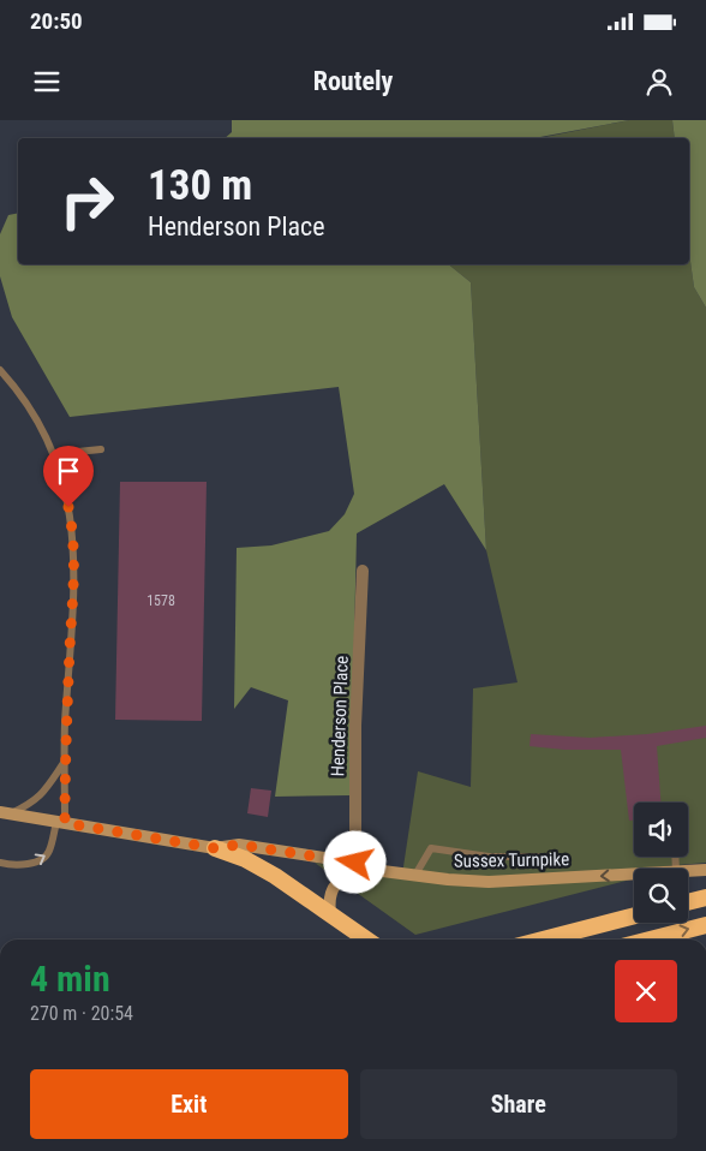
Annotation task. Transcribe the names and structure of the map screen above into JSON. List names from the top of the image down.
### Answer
{
  "streets": {
    "main road": ["Sussex Turnpike"],
    "street": ["Henderson Place"]
  },
  "crossings": [
    ["Henderson Place", "Sussex Turnpike"]
  ],
  "house_numbers": ["1578"],
  "page": {
    "status": "20:50",
    "header": "Routely",
    "turn": ["130 m", "Henderson Place"],
    "heading": ["4 min", "270 m · 20:54"],
    "buttons": ["Exit", "Share"]
  }
}
